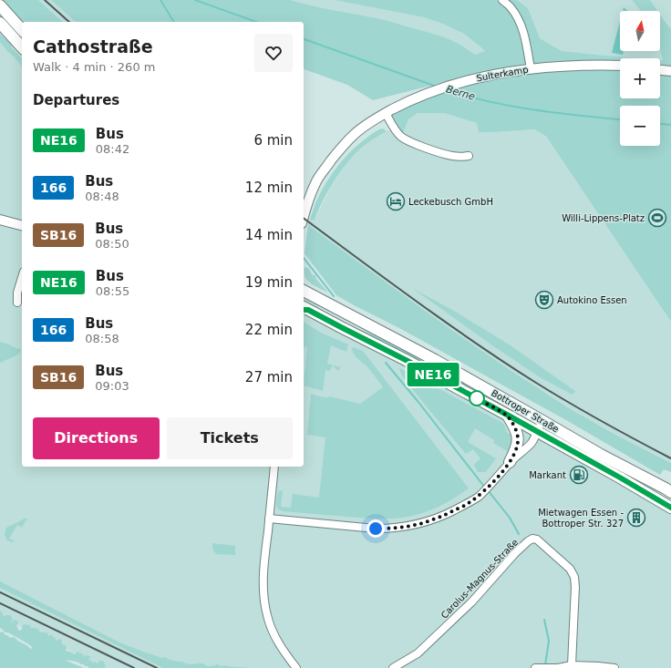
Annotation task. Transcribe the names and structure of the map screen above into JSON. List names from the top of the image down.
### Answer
{
  "streets": {
    "main road": ["Bottroper Straße"],
    "street": ["Sulterkamp", "Carolus-Magnus-Straße"]
  },
  "water": ["Berne"],
  "places": {
    "hotel": ["Leckebusch GmbH"],
    "sports": ["Willi-Lippens-Platz"],
    "theatre": ["Autokino Essen"],
    "fuel station": ["Markant"],
    "building": ["Mietwagen Essen - Bottroper Str. 327"]
  },
  "lines": ["bus line NE16"],
  "north": "top",
  "page": {
    "on_map": "NE16",
    "map_buttons": ["+", "−"],
    "heading": [
      ["Cathostraße", "Walk · 4 min · 260 m"],
      "Departures"
    ],
    "list": [
      {
        "mark": "NE16",
        "name": "Bus",
        "note": "08:42",
        "value": "6 min"
      },
      {
        "mark": "166",
        "name": "Bus",
        "note": "08:48",
        "value": "12 min"
      },
      {
        "mark": "SB16",
        "name": "Bus",
        "note": "08:50",
        "value": "14 min"
      },
      {
        "mark": "NE16",
        "name": "Bus",
        "note": "08:55",
        "value": "19 min"
      },
      {
        "mark": "166",
        "name": "Bus",
        "note": "08:58",
        "value": "22 min"
      },
      {
        "mark": "SB16",
        "name": "Bus",
        "note": "09:03",
        "value": "27 min"
      }
    ],
    "buttons": ["Directions", "Tickets"]
  }
}
